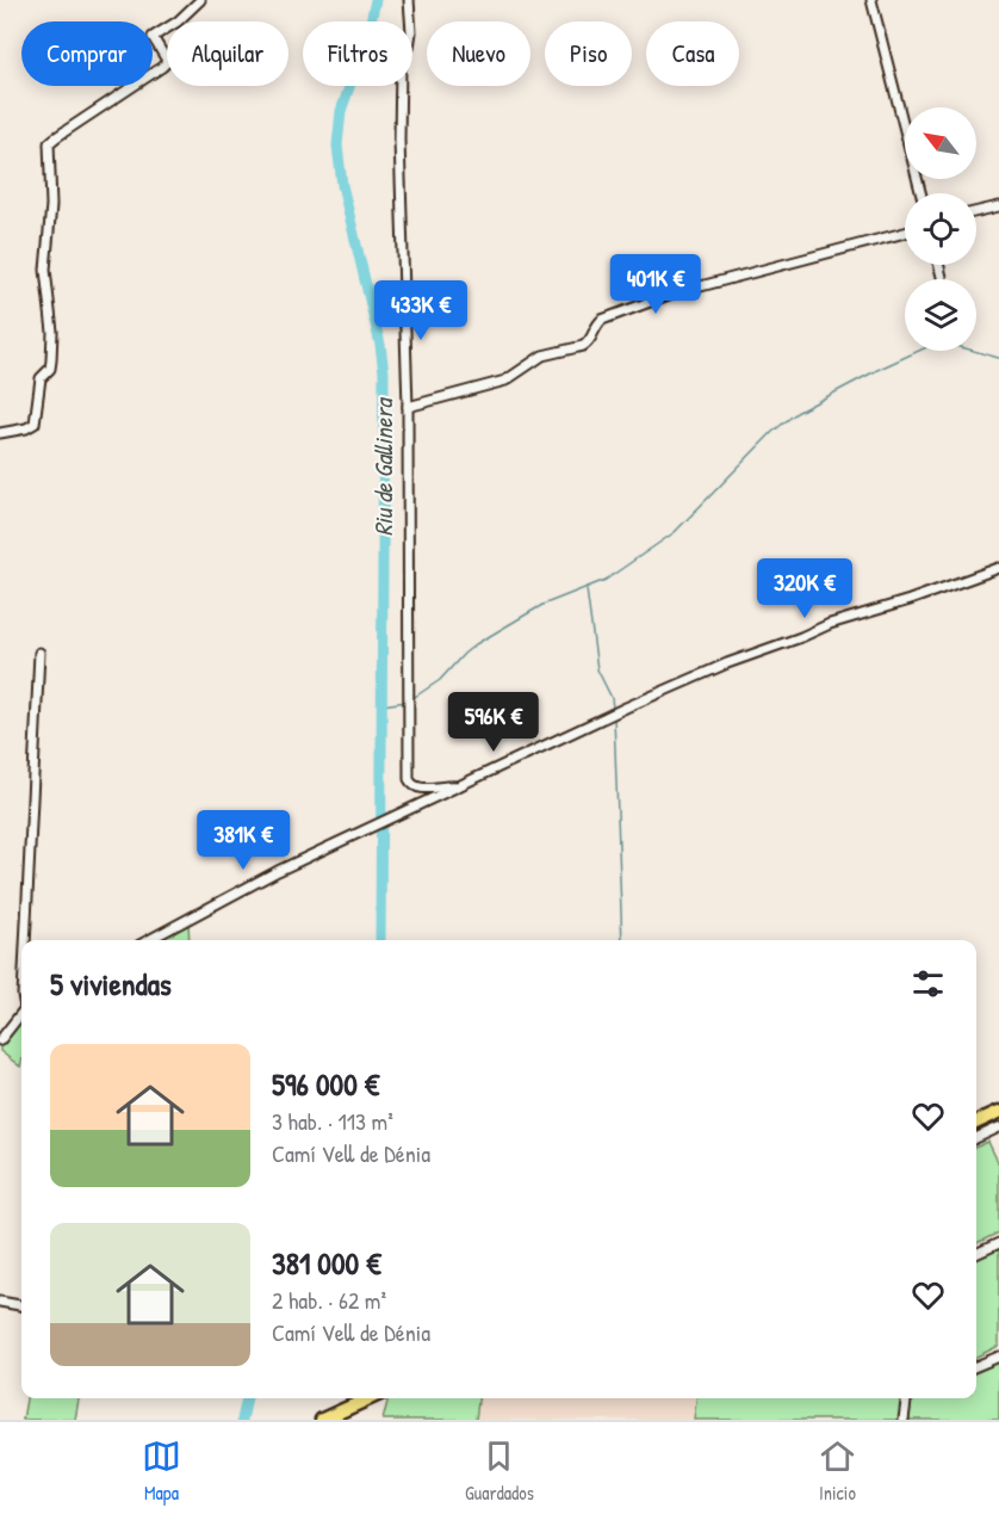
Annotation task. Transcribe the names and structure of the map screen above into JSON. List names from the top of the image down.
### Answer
{
  "water": ["Riu de Gallinera"],
  "north": "top left",
  "page": {
    "chip": [
      "Comprar",
      "Alquilar",
      "Filtros",
      "Nuevo",
      "Piso",
      "Casa"
    ],
    "price": [
      "401K €",
      "433K €",
      "320K €",
      "596K €",
      "381K €"
    ],
    "heading": "5 viviendas",
    "list": [
      {
        "name": "596 000 €",
        "note": "3 hab. · 113 m² · Camí Vell de Dénia"
      },
      {
        "name": "381 000 €",
        "note": "2 hab. · 62 m² · Camí Vell de Dénia"
      }
    ],
    "tabs": ["Mapa", "Guardados", "Inicio"]
  }
}
